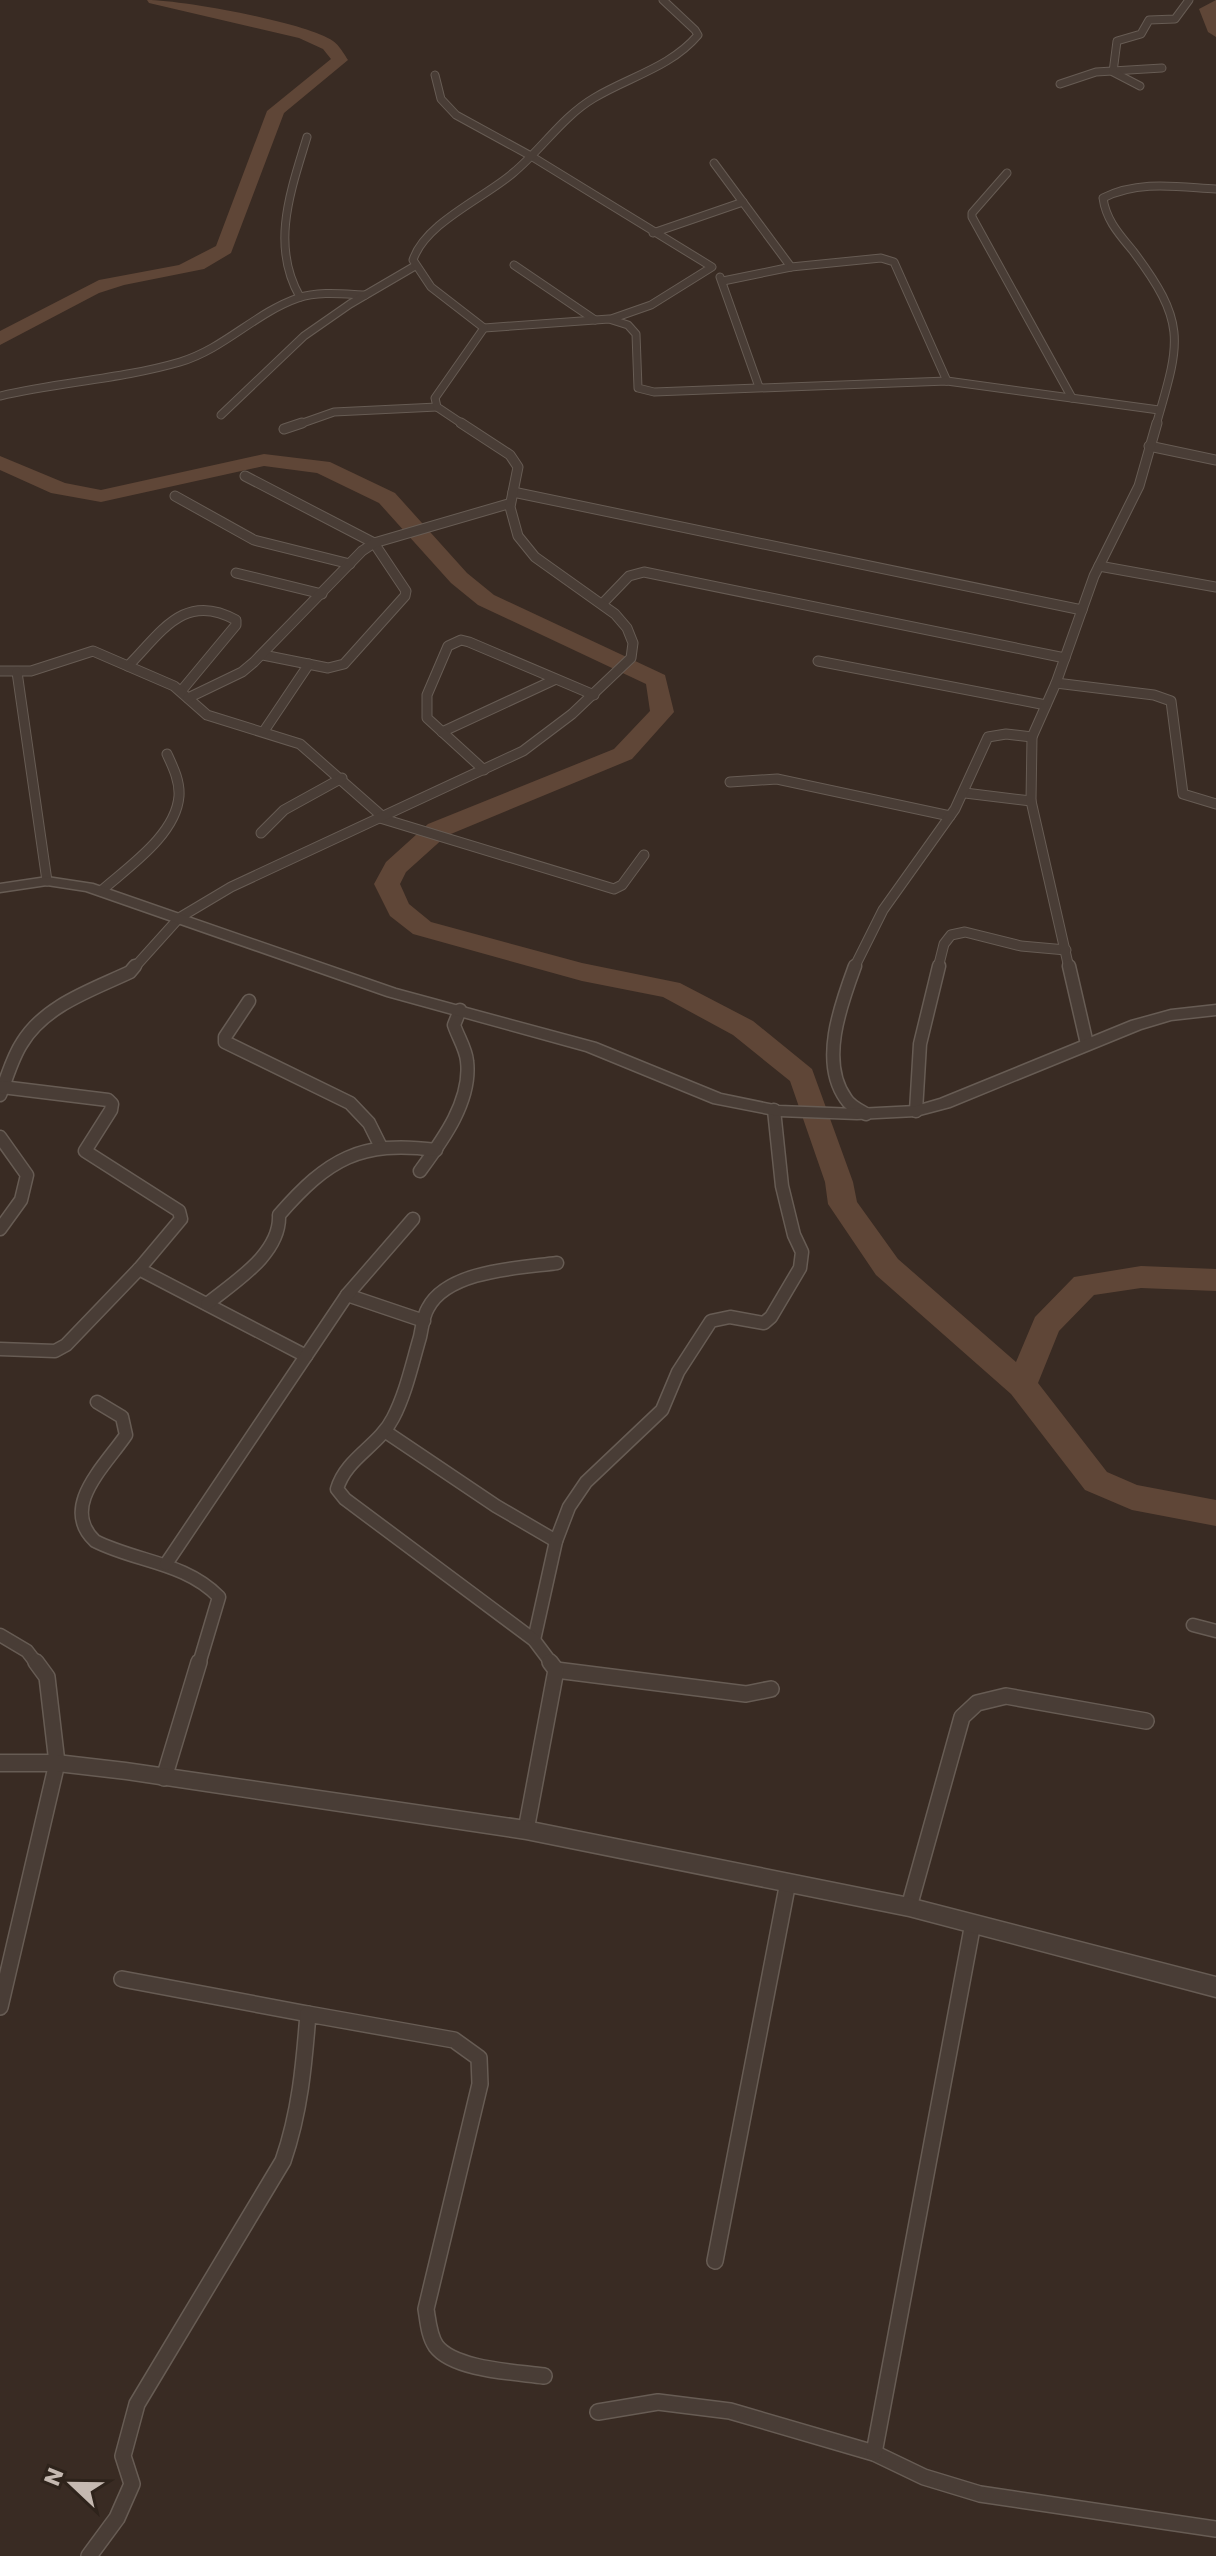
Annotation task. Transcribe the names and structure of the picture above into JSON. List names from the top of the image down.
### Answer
{
  "north": "left"
}
